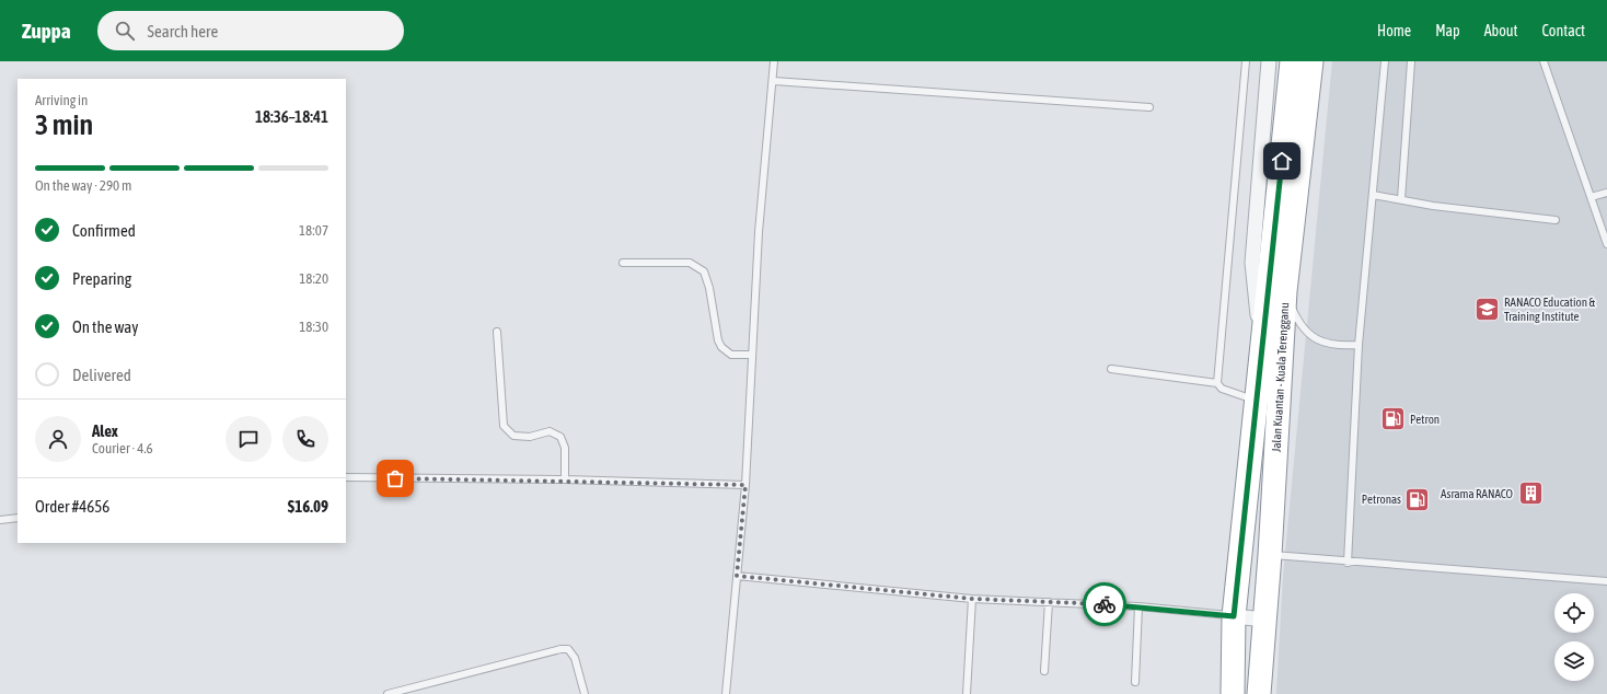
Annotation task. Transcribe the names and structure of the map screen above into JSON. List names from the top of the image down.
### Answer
{
  "streets": {
    "highway": ["Jalan Kuantan - Kuala Terengganu"]
  },
  "places": {
    "school or university": ["RANACO Education & Training Institute"],
    "fuel station": ["Petron", "Petronas"],
    "building": ["Asrama RANACO"]
  },
  "page": {
    "header": "Zuppa",
    "search": "Search here",
    "nav": [
      "Home",
      "Map",
      "About",
      "Contact"
    ],
    "heading": ["3 min", "Arriving in", "18:36–18:41"],
    "panel": [
      "Alex",
      "Courier · 4.6",
      "Order #4656",
      "$16.09"
    ],
    "bar": "On the way · 290 m",
    "list": [
      ["Confirmed", "18:07"],
      ["Preparing", "18:20"],
      ["On the way", "18:30"],
      "Delivered"
    ]
  }
}
